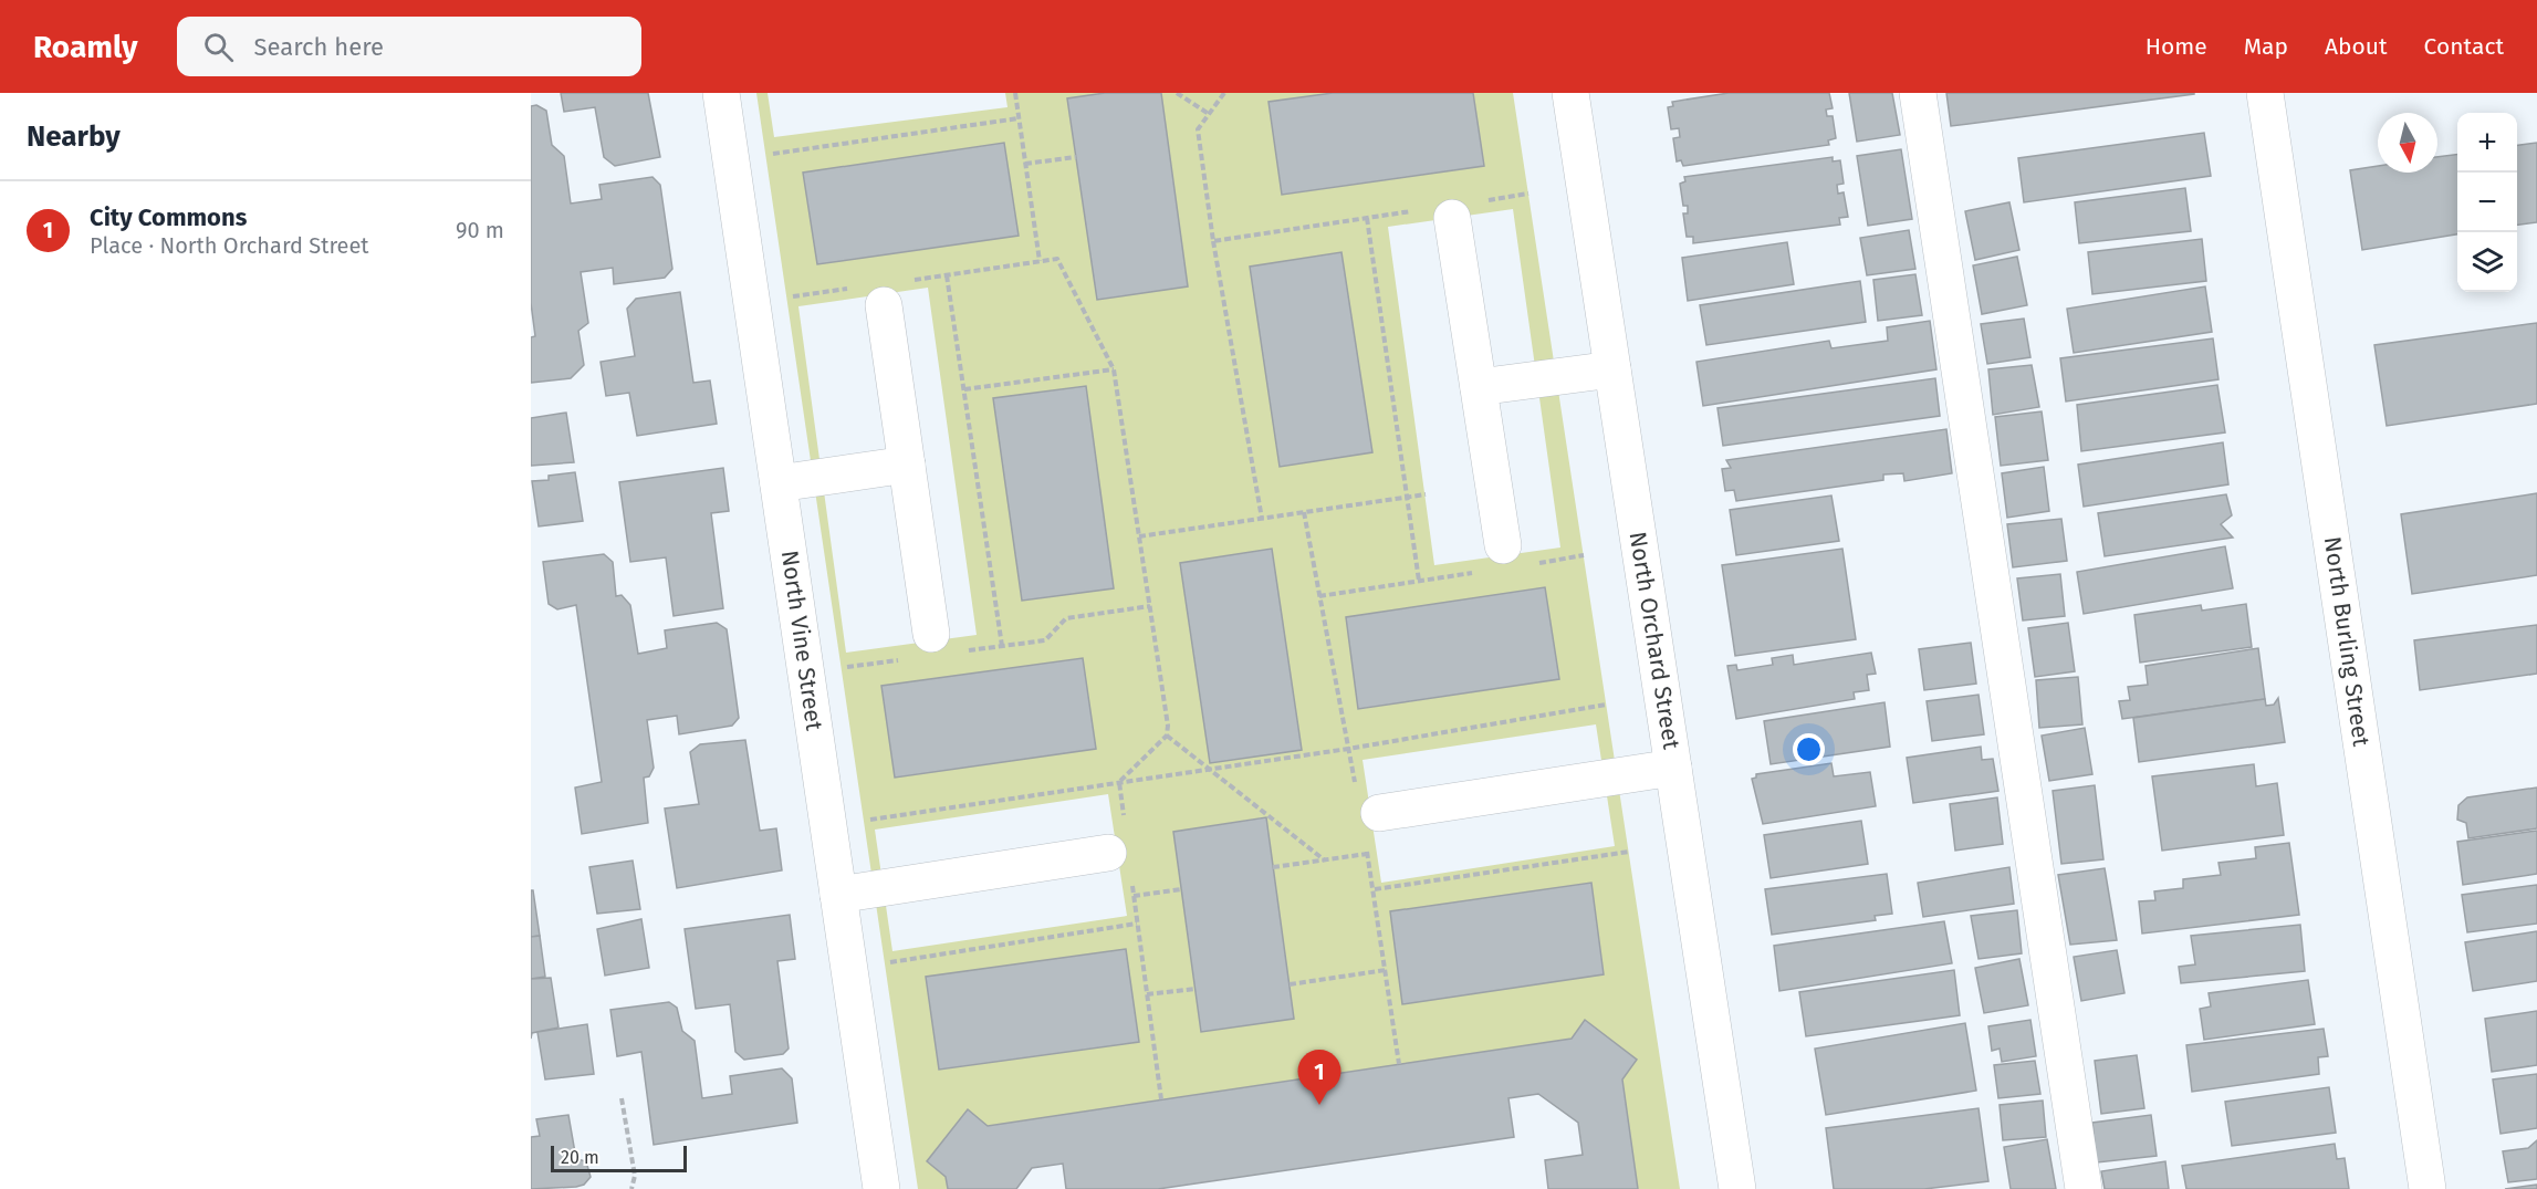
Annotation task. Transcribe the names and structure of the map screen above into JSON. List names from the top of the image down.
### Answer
{
  "streets": {
    "street": ["North Vine Street", "North Orchard Street", "North Burling Street"]
  },
  "scale_bar": "20 m",
  "north": "bottom",
  "page": {
    "header": "Roamly",
    "search": "Search here",
    "nav": [
      "Home",
      "Map",
      "About",
      "Contact"
    ],
    "heading": "Nearby",
    "map_buttons": ["+", "−"],
    "list": [
      {
        "mark": "1",
        "name": "City Commons",
        "note": "Place · North Orchard Street",
        "value": "90 m"
      }
    ],
    "pins": "1",
    "scale": "20 m"
  }
}
